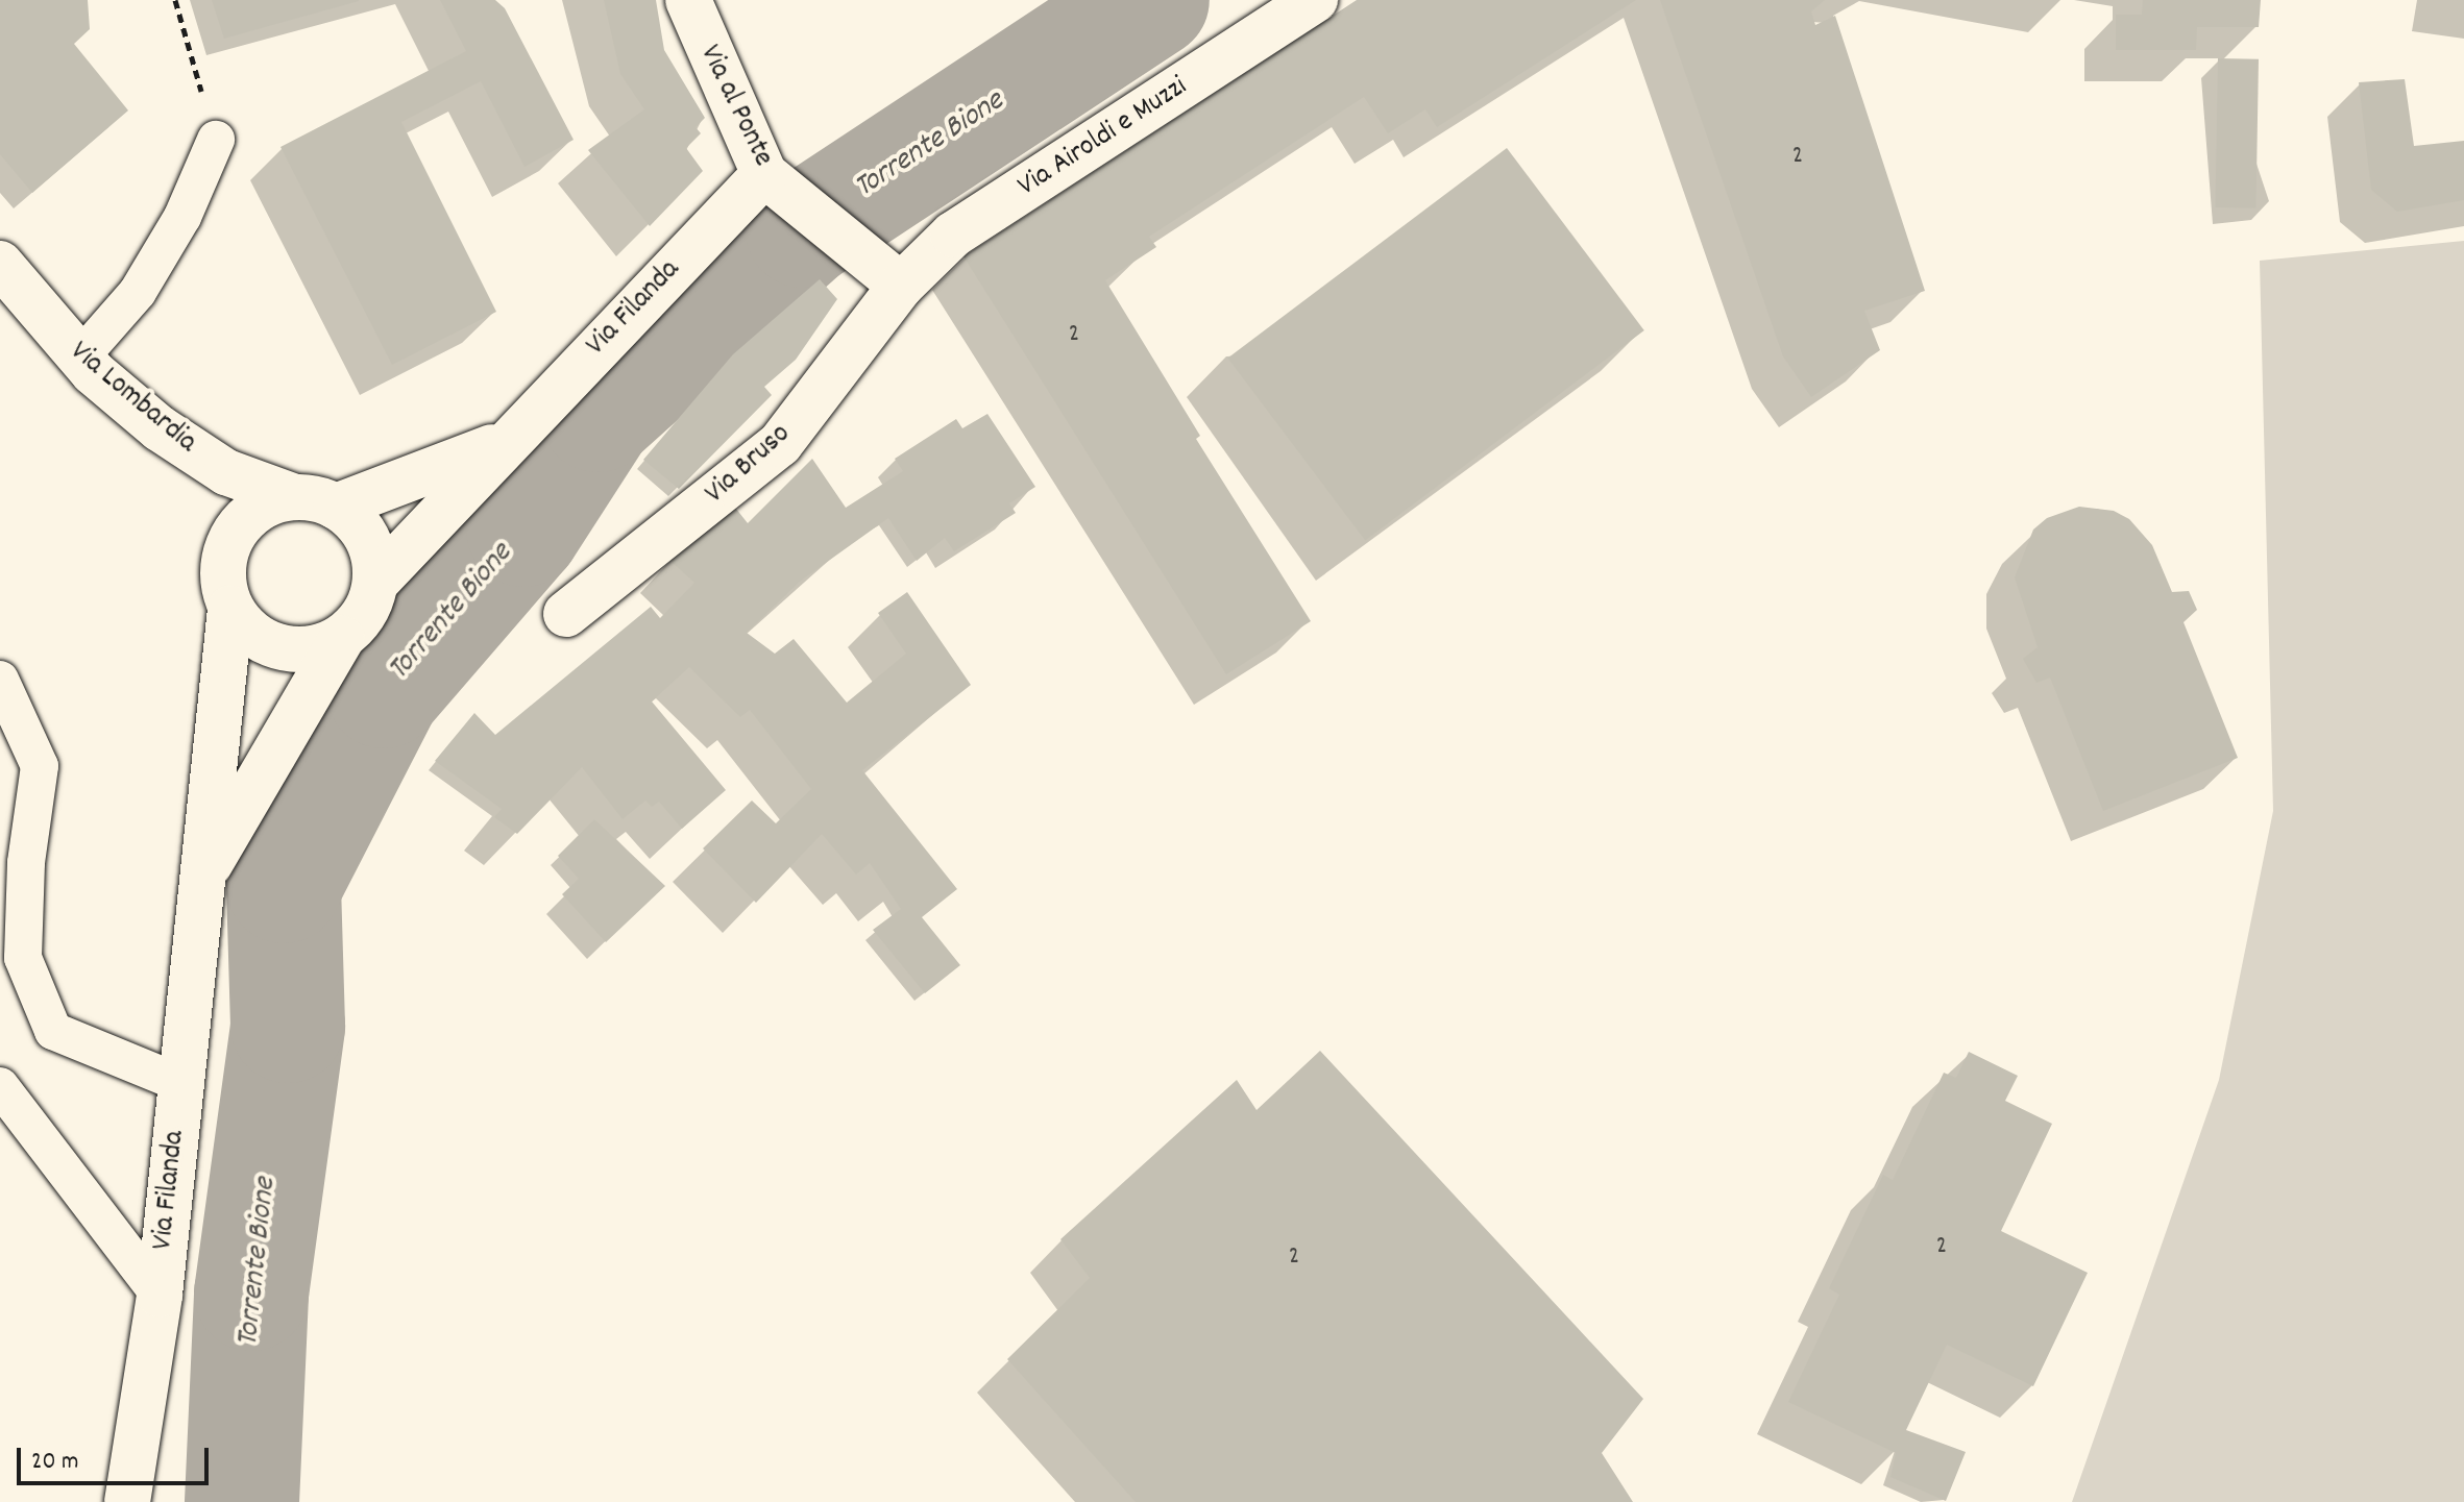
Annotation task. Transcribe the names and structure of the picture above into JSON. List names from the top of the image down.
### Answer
{
  "streets": {
    "street": [
      "Via al Ponte",
      "Via Airoldi e Muzzi",
      "Via Filanda",
      "Via Lombardia",
      "Via Bruso"
    ]
  },
  "crossings": [
    ["Via al Ponte", "Via Filanda"],
    ["Via Airoldi e Muzzi", "Via Bruso"],
    ["Via Filanda", "Via Lombardia"]
  ],
  "water": ["Torrente Bione"],
  "house_numbers": [
    "2",
    "2",
    "2",
    "2"
  ],
  "scale_bar": "20 m"
}
